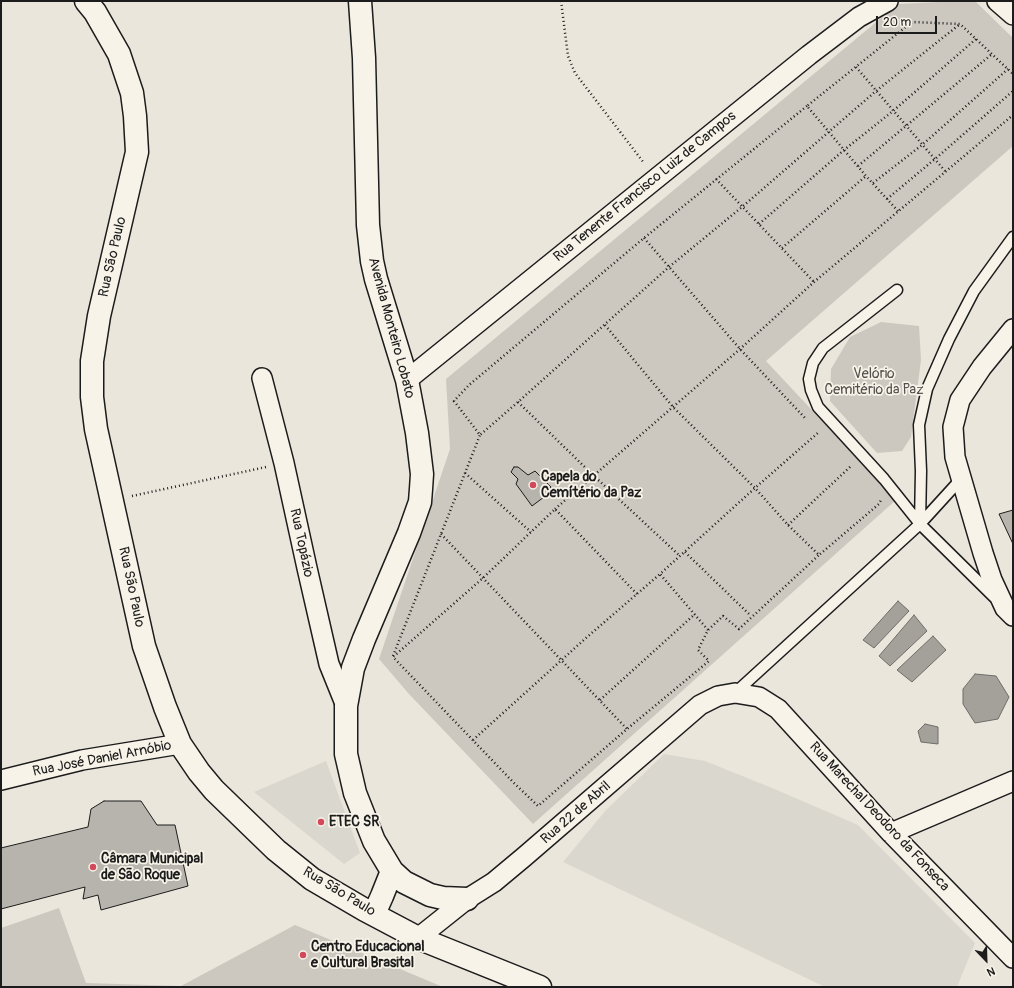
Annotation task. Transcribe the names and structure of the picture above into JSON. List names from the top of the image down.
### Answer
{
  "streets": {
    "main road": ["Rua São Paulo", "Avenida Monteiro Lobato"],
    "street": [
      "Rua Tenente Francisco Luiz de Campos",
      "Rua Topázio",
      "Rua José Daniel Arnóbio",
      "Rua 22 de Abril",
      "Rua Marechal Deodoro da Fonseca"
    ]
  },
  "crossings": [
    ["Rua Tenente Francisco Luiz de Campos", "Avenida Monteiro Lobato"],
    ["Rua São Paulo", "Rua José Daniel Arnóbio"],
    ["Rua São Paulo", "Rua 22 de Abril"],
    ["Avenida Monteiro Lobato", "Rua Topázio"],
    ["Avenida Monteiro Lobato", "Rua 22 de Abril"],
    ["Rua 22 de Abril", "Rua Marechal Deodoro da Fonseca"]
  ],
  "parks": ["Velório Cemitério da Paz"],
  "places": [
    "Capela do Cemítério da Paz",
    "ETEC SR",
    "Câmara Municipal de São Roque",
    "Centro Educacional e Cultural Brasital"
  ],
  "scale_bar": "20 m",
  "north": "bottom right"
}
